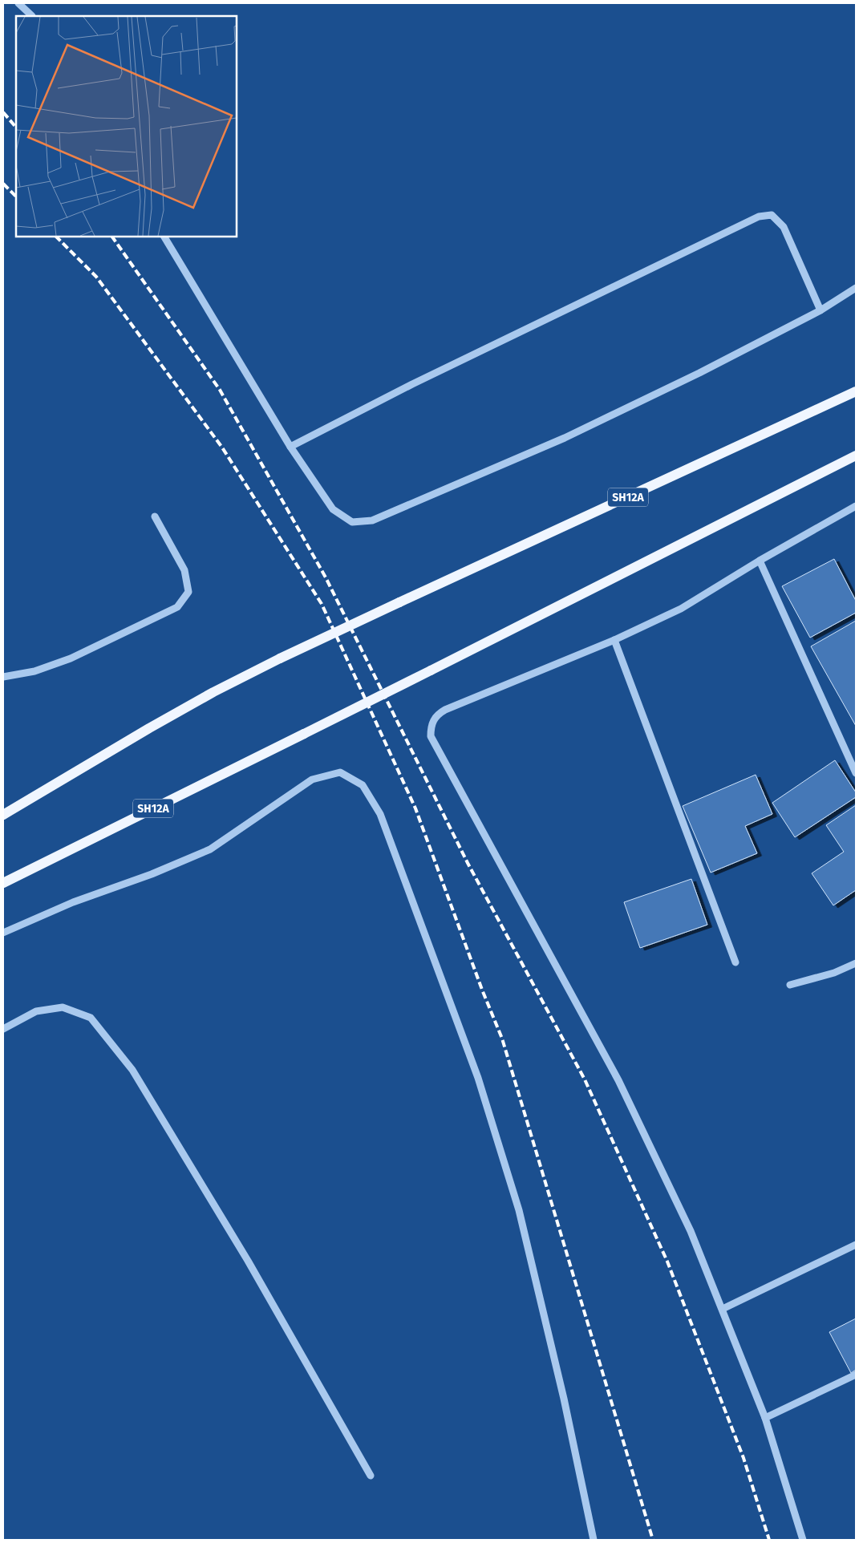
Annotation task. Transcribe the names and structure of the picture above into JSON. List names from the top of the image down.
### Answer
{
  "streets": {
    "main road": ["SH12A"]
  }
}
